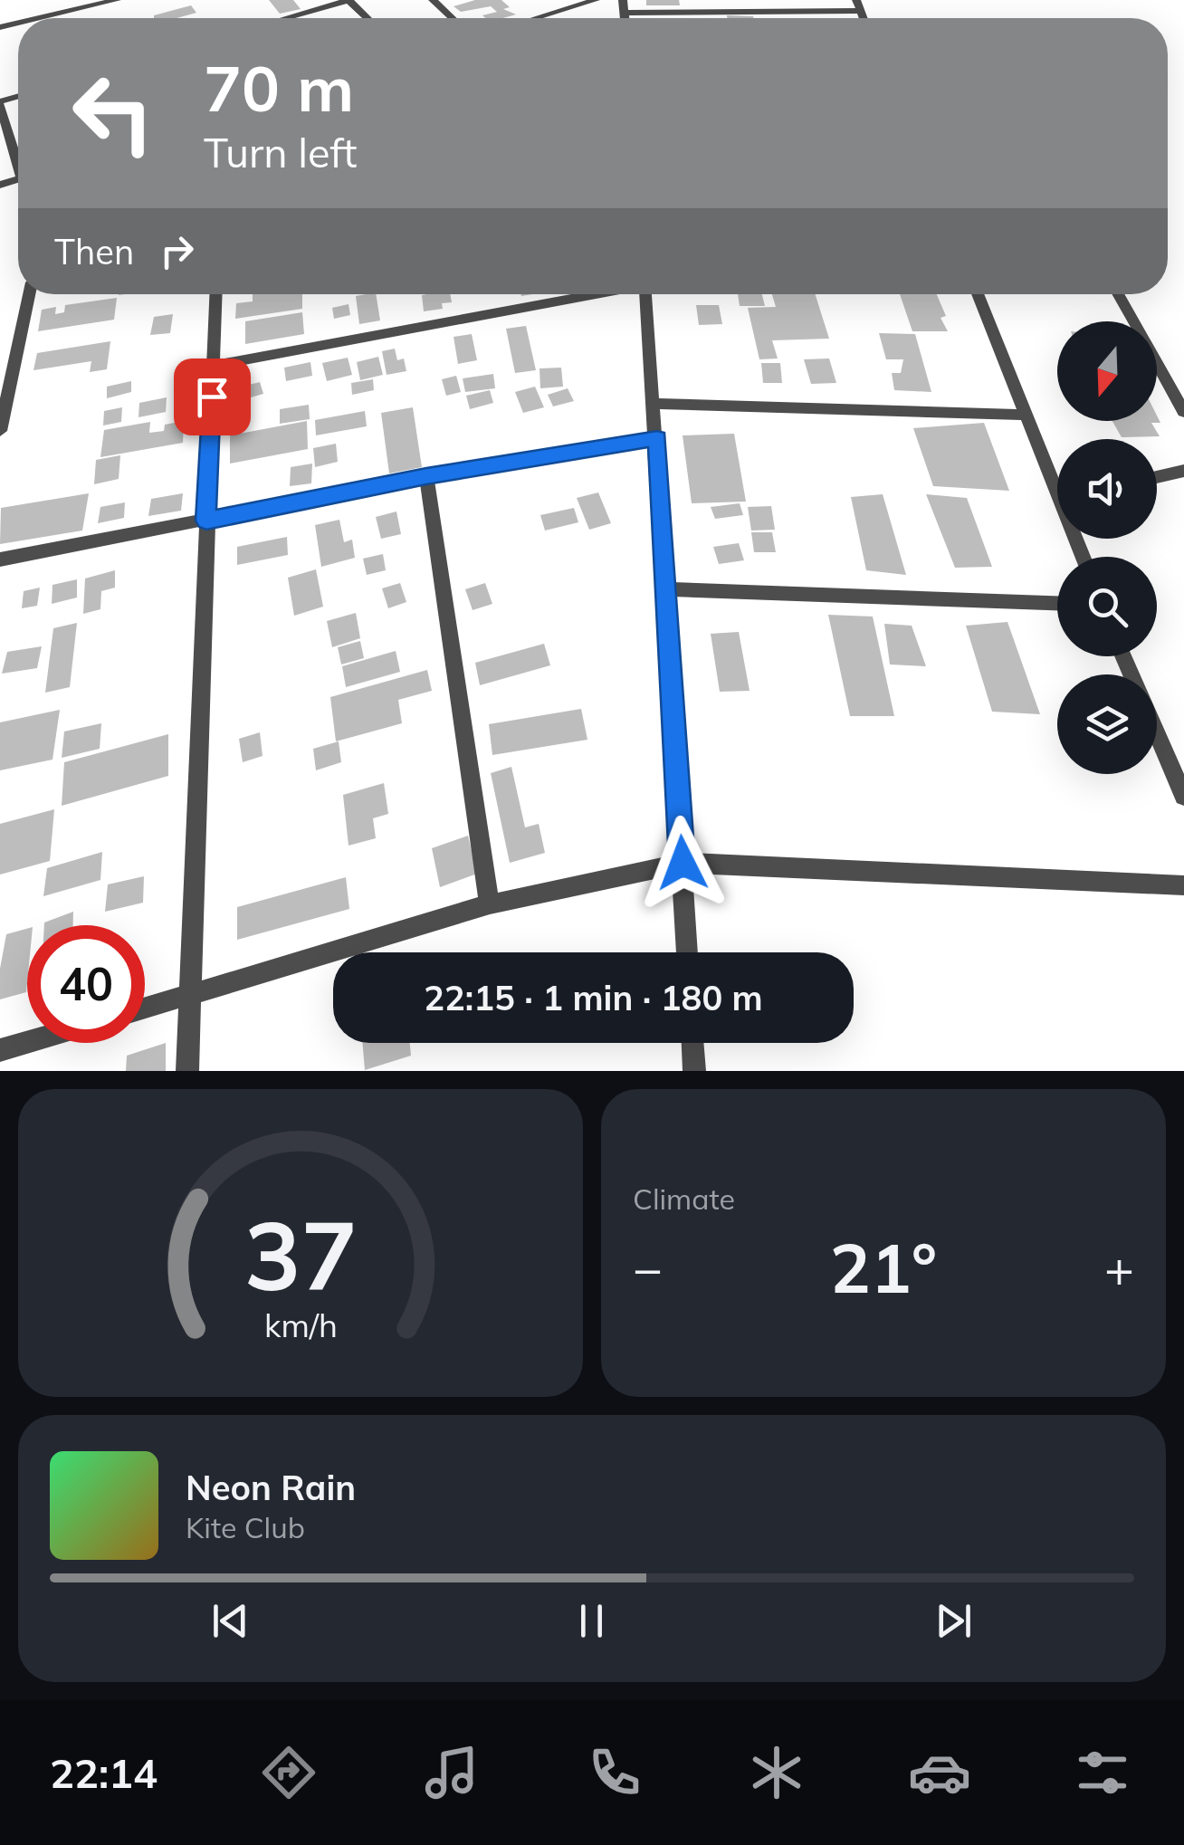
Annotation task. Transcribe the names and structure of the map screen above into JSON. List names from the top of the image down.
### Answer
{
  "north": "bottom",
  "page": {
    "turn": ["70 m", "Turn left"],
    "then": "Then",
    "limit": "40",
    "trip": "22:15 · 1 min · 180 m",
    "tile": "Climate",
    "heat": ["−", "21°", "+"],
    "song": ["Neon Rain", "Kite Club"],
    "tabs": "22:14",
    "gauge": ["37", "km/h"]
  }
}
